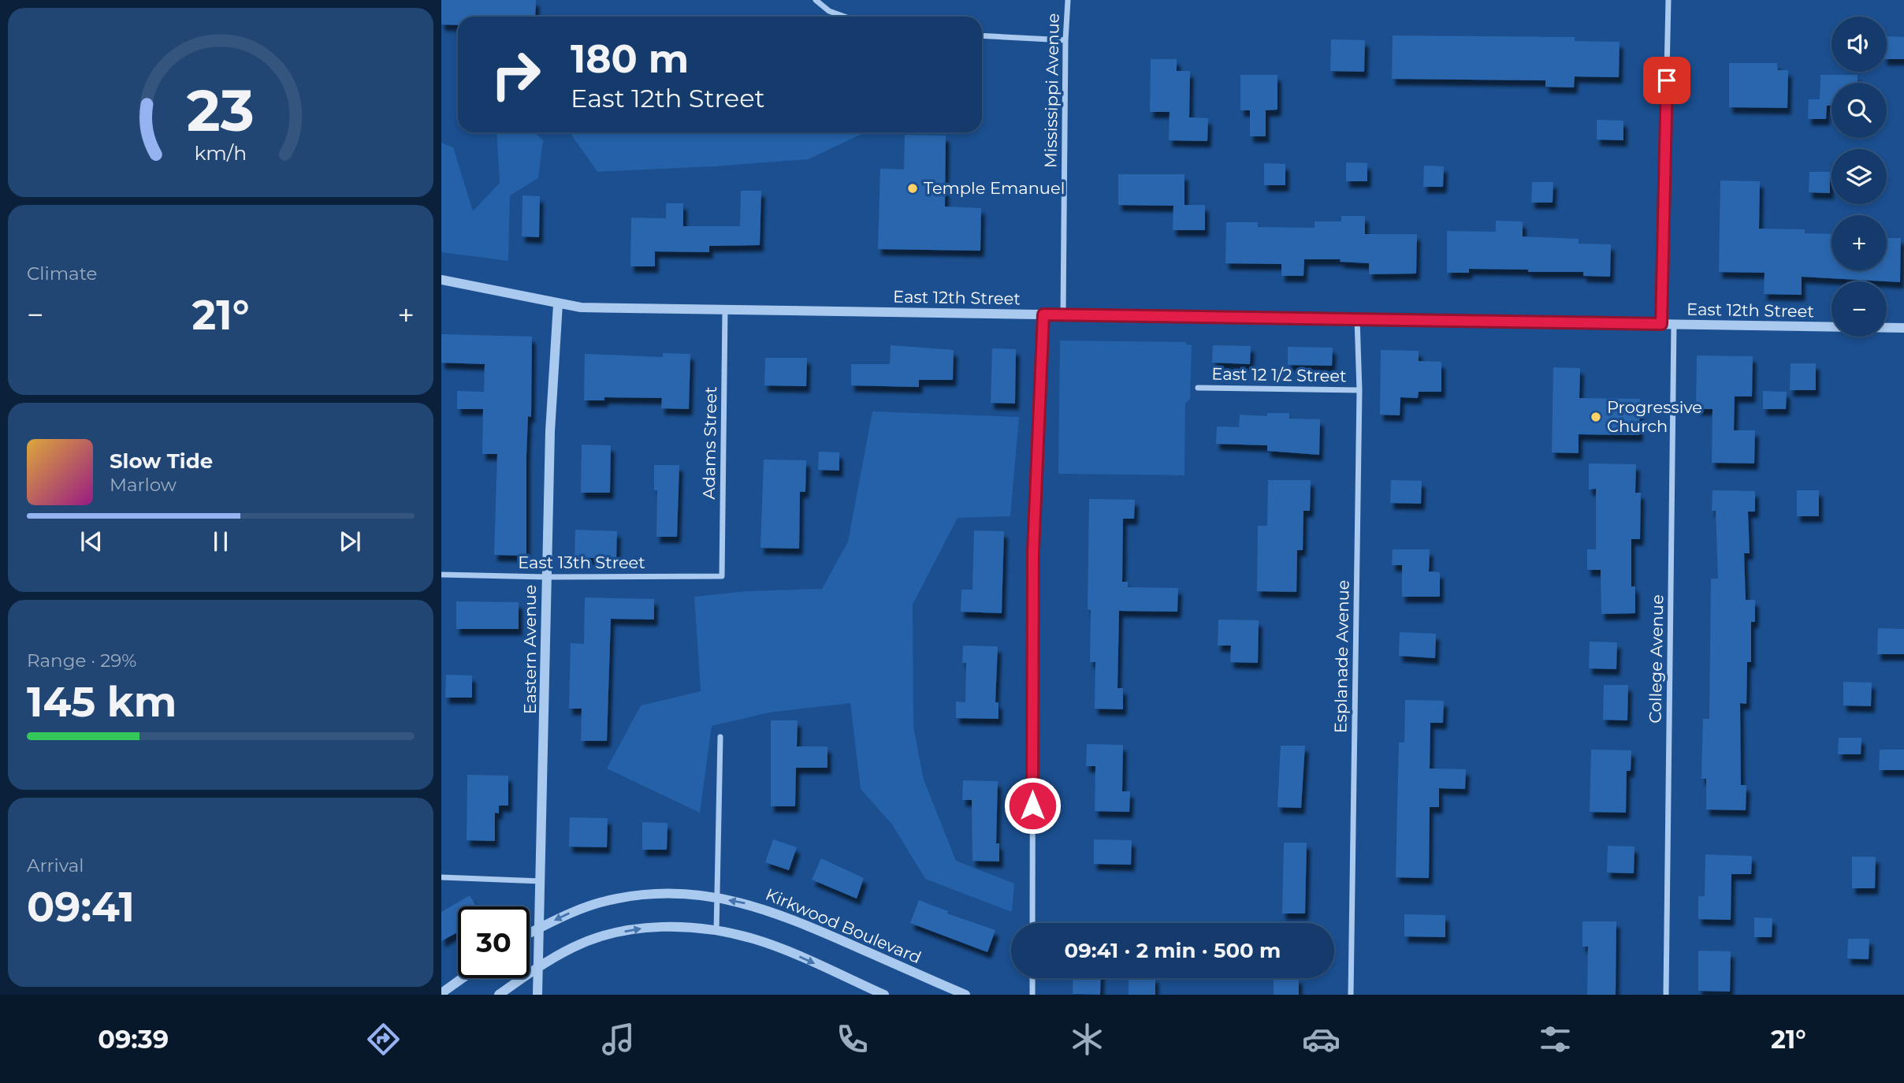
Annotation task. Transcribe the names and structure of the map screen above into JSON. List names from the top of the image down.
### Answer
{
  "streets": {
    "street": [
      "Mississippi Avenue",
      "East 12th Street",
      "East 12 1/2 Street",
      "Adams Street",
      "East 13th Street",
      "Eastern Avenue",
      "Esplanade Avenue",
      "College Avenue",
      "Kirkwood Boulevard"
    ]
  },
  "crossings": [
    ["Mississippi Avenue", "East 12th Street"],
    ["East 12th Street", "Adams Street"],
    ["East 12th Street", "Eastern Avenue"],
    ["East 12th Street", "Esplanade Avenue"],
    ["East 12th Street", "College Avenue"],
    ["East 12 1/2 Street", "Esplanade Avenue"],
    ["Adams Street", "East 13th Street"],
    ["East 13th Street", "Eastern Avenue"],
    ["Eastern Avenue", "Kirkwood Boulevard"]
  ],
  "places": ["Temple Emanuel", "Progressive Church"],
  "page": {
    "map_buttons": ["+", "−"],
    "turn": ["180 m", "East 12th Street"],
    "tile": [
      "Climate",
      ["Range · 29%", "145 km"],
      ["Arrival", "09:41"]
    ],
    "heat": ["−", "21°", "+"],
    "song": ["Slow Tide", "Marlow"],
    "limit": "30",
    "trip": "09:41 · 2 min · 500 m",
    "tabs": ["09:39", "21°"],
    "gauge": ["23", "km/h"]
  }
}
